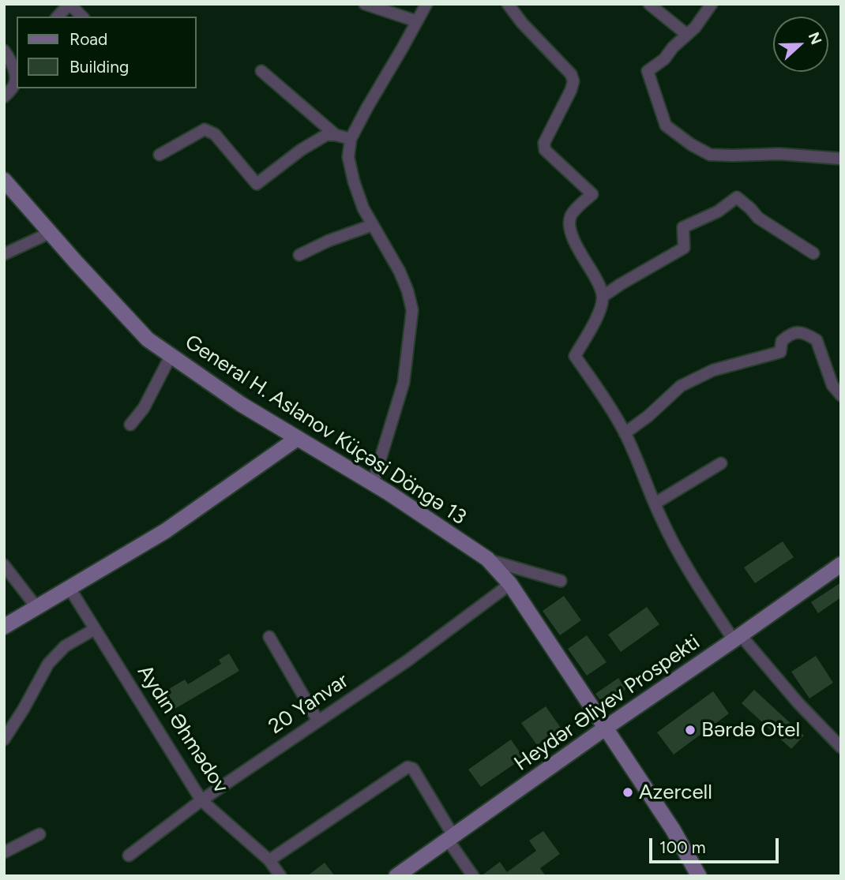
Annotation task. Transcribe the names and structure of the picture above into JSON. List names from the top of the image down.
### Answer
{
  "streets": {
    "main road": ["General H. Aslanov Küçəsi Döngə 13", "Heydər Əliyev Prospekti"],
    "street": ["20 Yanvar", "Aydın Əhmədov"]
  },
  "crossings": [
    ["General H. Aslanov Küçəsi Döngə 13", "Heydər Əliyev Prospekti"],
    ["General H. Aslanov Küçəsi Döngə 13", "20 Yanvar"],
    ["20 Yanvar", "Aydın Əhmədov"]
  ],
  "places": ["Bərdə Otel", "Azercell"],
  "legend": ["Road", "Building"],
  "scale_bar": "100 m",
  "north": "right"
}
